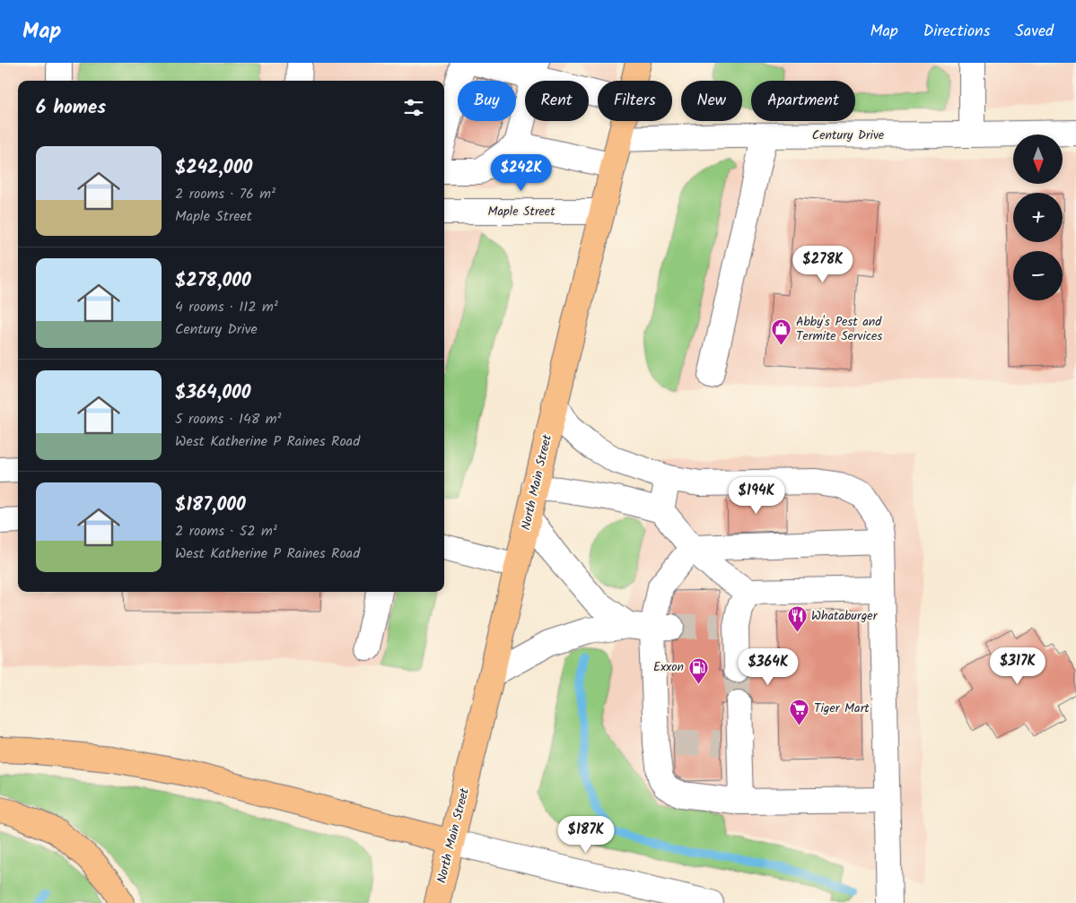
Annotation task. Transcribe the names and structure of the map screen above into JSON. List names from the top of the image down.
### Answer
{
  "streets": {
    "main road": ["North Main Street"],
    "street": ["Century Drive", "Maple Street"]
  },
  "crossings": [
    ["Century Drive", "North Main Street"],
    ["Maple Street", "North Main Street"]
  ],
  "places": {
    "shop": ["Abby's Pest and Termite Services"],
    "restaurant": ["Whataburger"],
    "fuel station": ["Exxon"],
    "supermarket": ["Tiger Mart"]
  },
  "north": "bottom",
  "page": {
    "header": "Map",
    "nav": ["Map", "Directions", "Saved"],
    "chip": [
      "Buy",
      "Rent",
      "Filters",
      "New",
      "Apartment"
    ],
    "heading": "6 homes",
    "map_buttons": ["+", "−"],
    "list": [
      {
        "name": "$242,000",
        "note": "2 rooms · 76 m² · Maple Street"
      },
      {
        "name": "$278,000",
        "note": "4 rooms · 112 m² · Century Drive"
      },
      {
        "name": "$364,000",
        "note": "5 rooms · 148 m² · West Katherine P Raines Road"
      },
      {
        "name": "$187,000",
        "note": "2 rooms · 52 m² · West Katherine P Raines Road"
      }
    ],
    "price": [
      "$242K",
      "$278K",
      "$194K",
      "$317K",
      "$364K",
      "$187K"
    ]
  }
}
